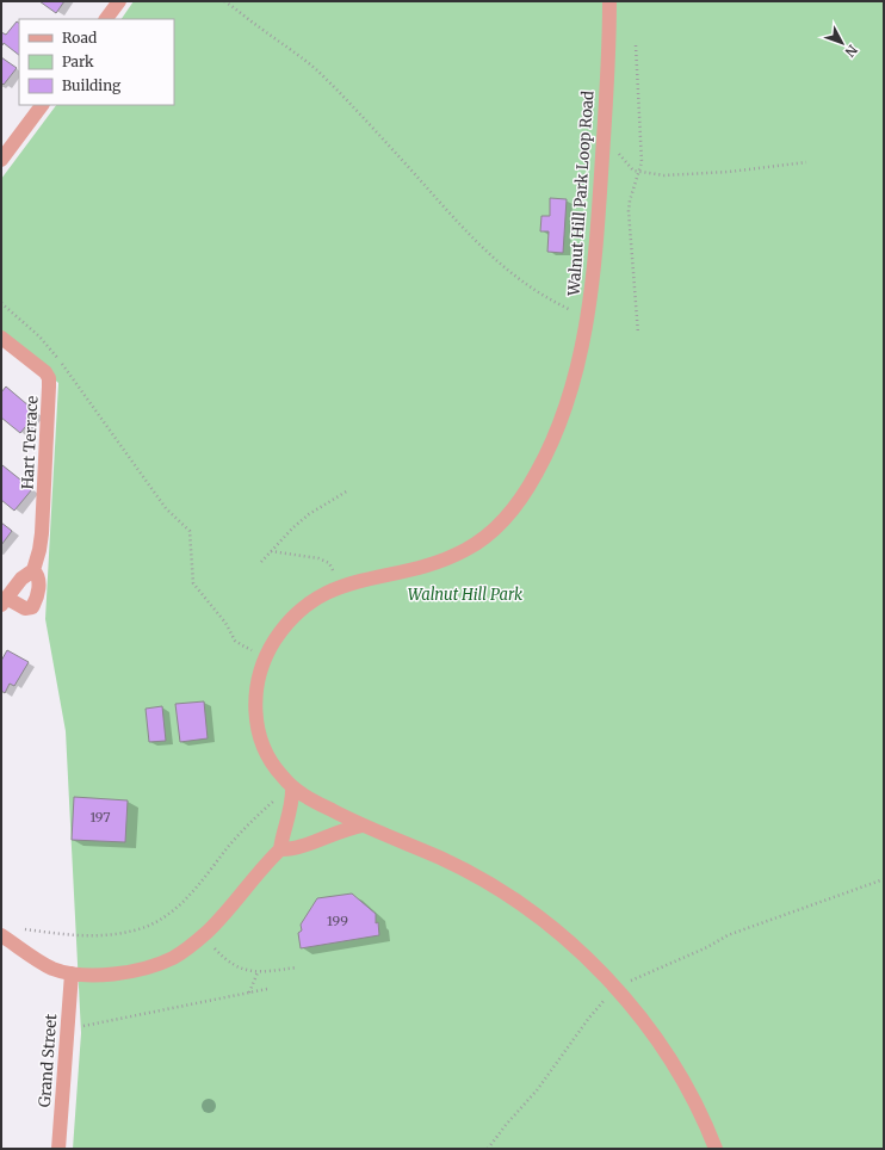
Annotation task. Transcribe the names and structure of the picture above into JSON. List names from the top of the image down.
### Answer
{
  "streets": {
    "street": ["Walnut Hill Park Loop Road", "Hart Terrace", "Grand Street"]
  },
  "parks": ["Walnut Hill Park"],
  "house_numbers": ["197", "199"],
  "legend": ["Road", "Park", "Building"],
  "north": "bottom right"
}
